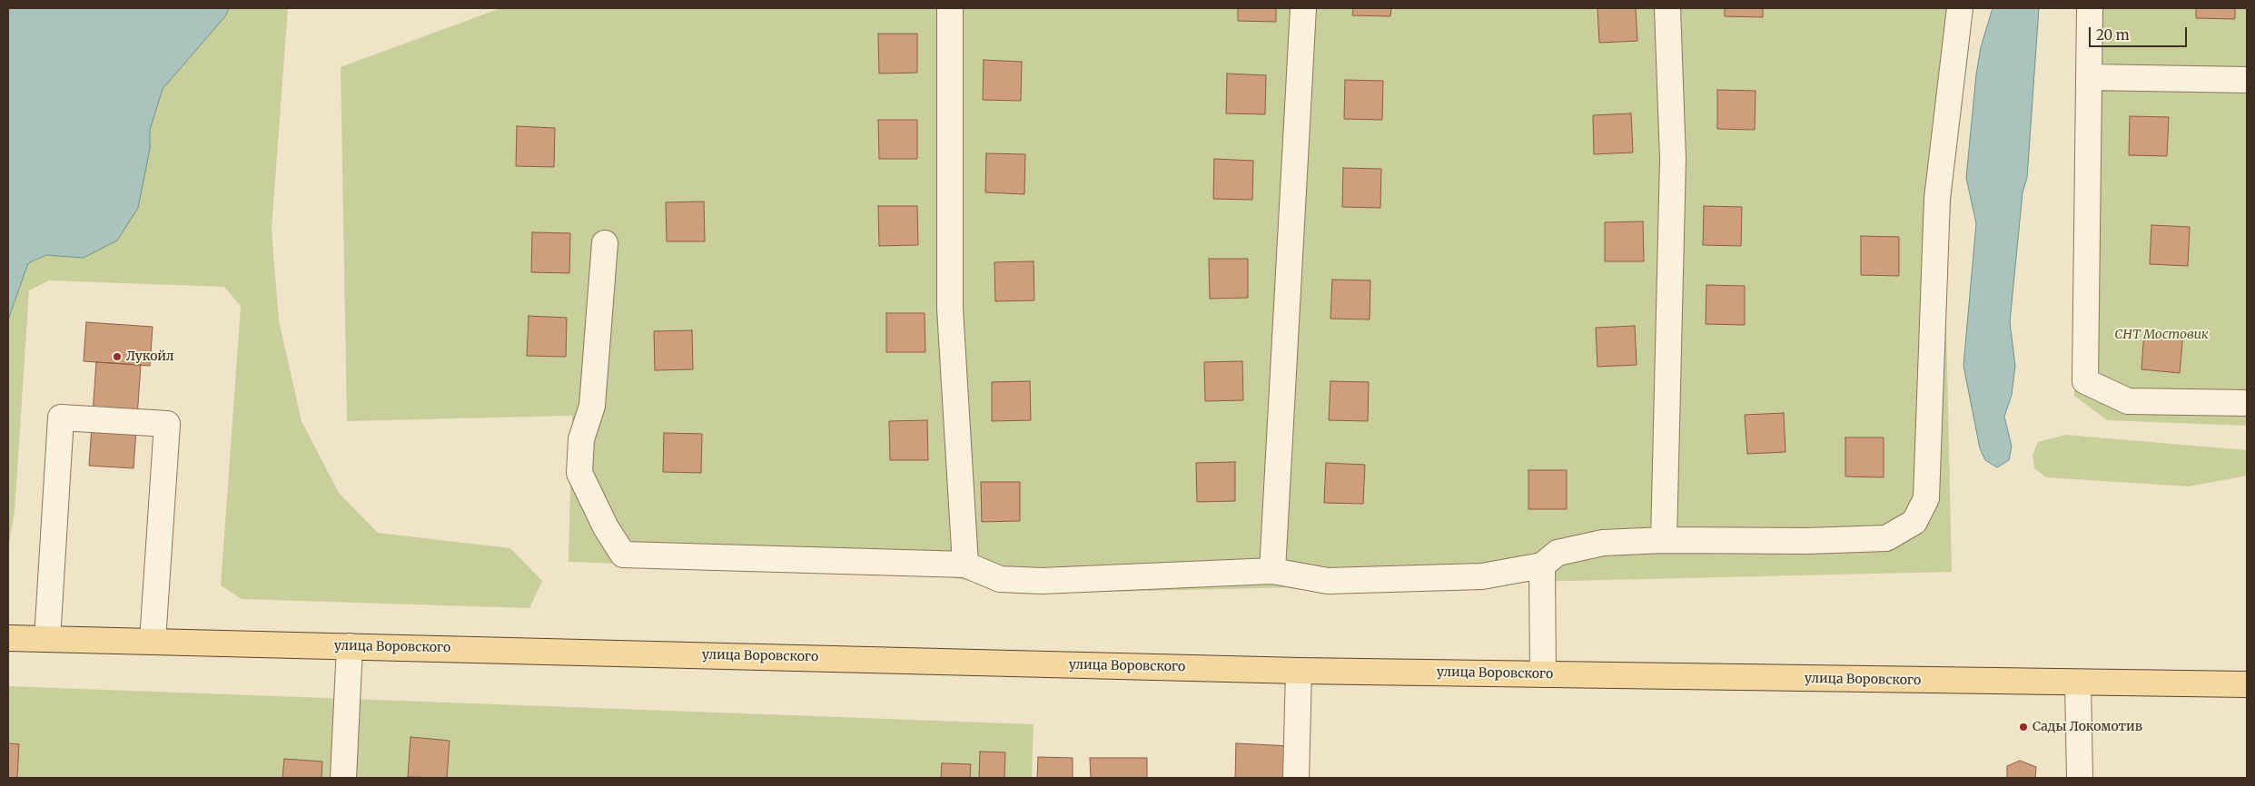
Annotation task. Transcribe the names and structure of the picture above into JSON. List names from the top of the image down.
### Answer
{
  "streets": {
    "main road": ["улица Воровского"]
  },
  "parks": ["СНТ Мостовик"],
  "places": ["Лукойл", "Сады Локомотив"],
  "scale_bar": "20 m"
}
